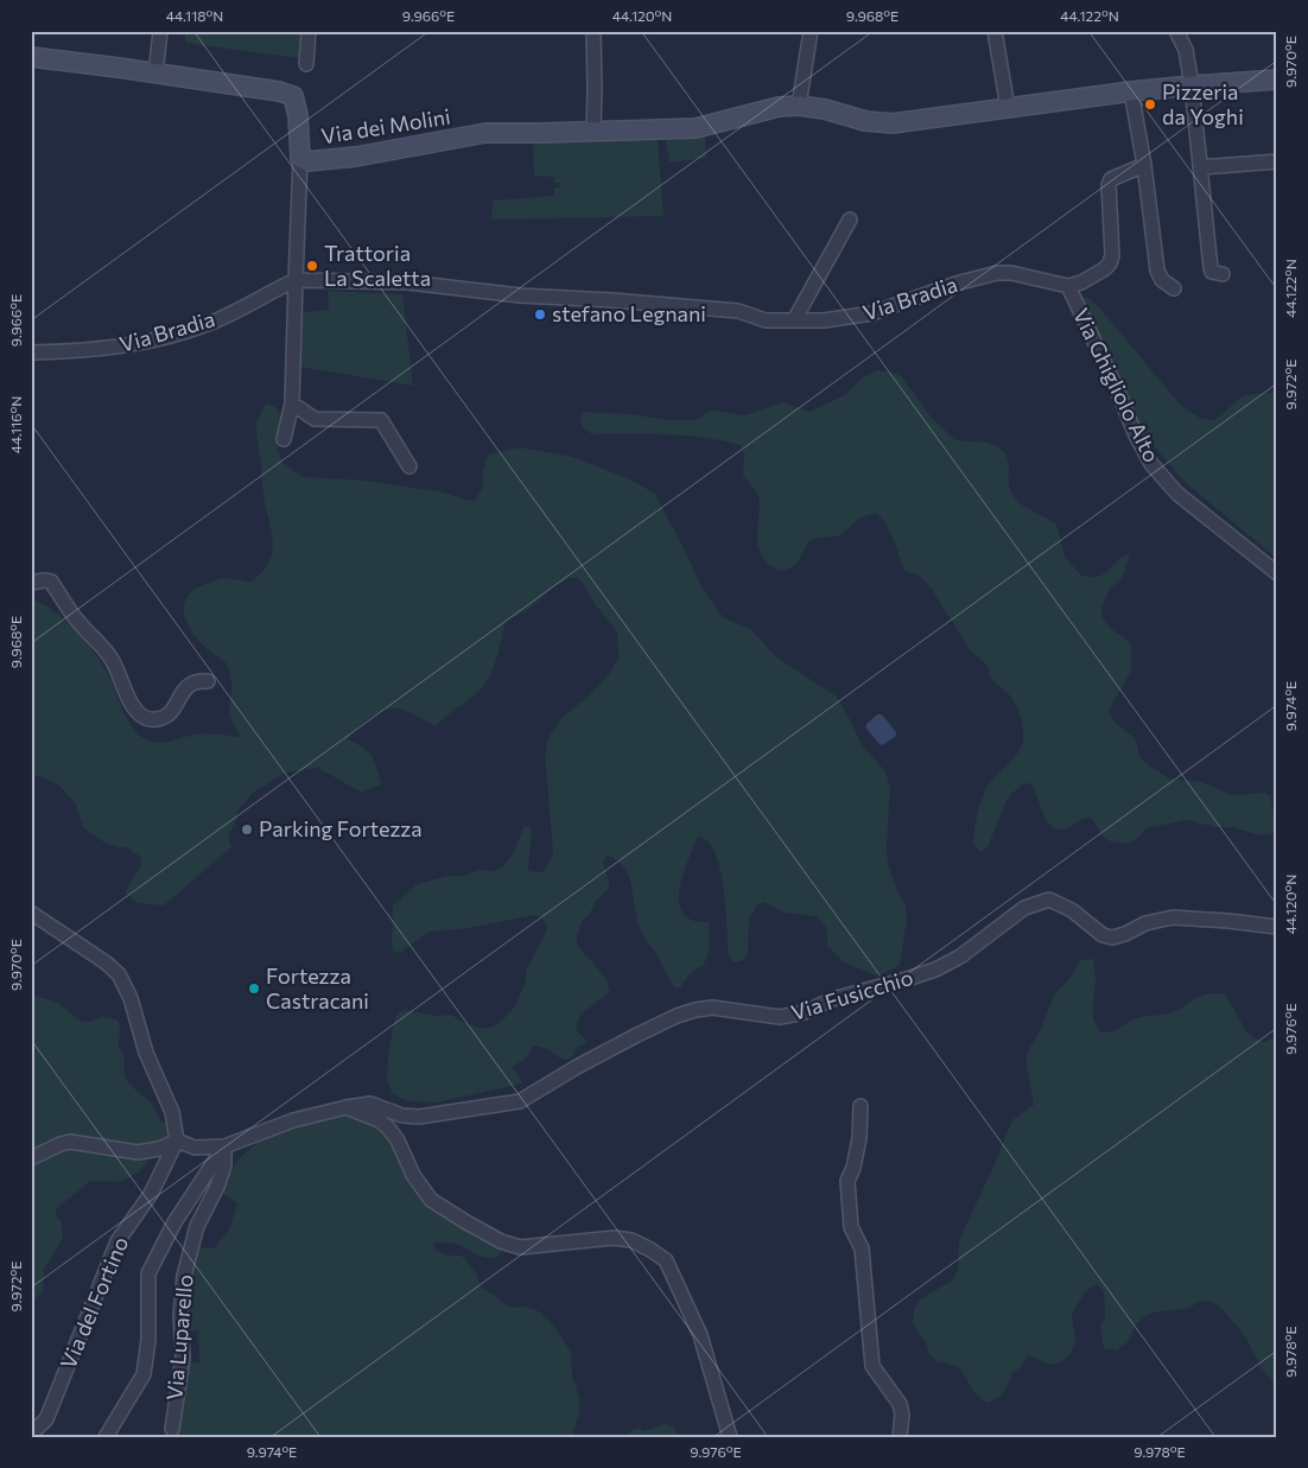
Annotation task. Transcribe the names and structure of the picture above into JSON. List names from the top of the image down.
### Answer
{
  "streets": {
    "street": [
      "Via dei Molini",
      "Via Bradia",
      "Via Ghigliolo Alto",
      "Via Fusicchio",
      "Via del Fortino",
      "Via Luparello"
    ]
  },
  "crossings": [
    ["Via Bradia", "Via Ghigliolo Alto"]
  ],
  "places": [
    "Pizzeria da Yoghi",
    "Trattoria La Scaletta",
    "stefano Legnani",
    "Parking Fortezza",
    "Fortezza Castracani"
  ],
  "coordinates": [
    "44.118°N",
    "9.966°E",
    "44.120°N",
    "9.968°E",
    "44.122°N",
    "9.970°E",
    "9.972°E",
    "44.116°N",
    "9.974°E",
    "9.976°E",
    "9.978°E"
  ]
}
